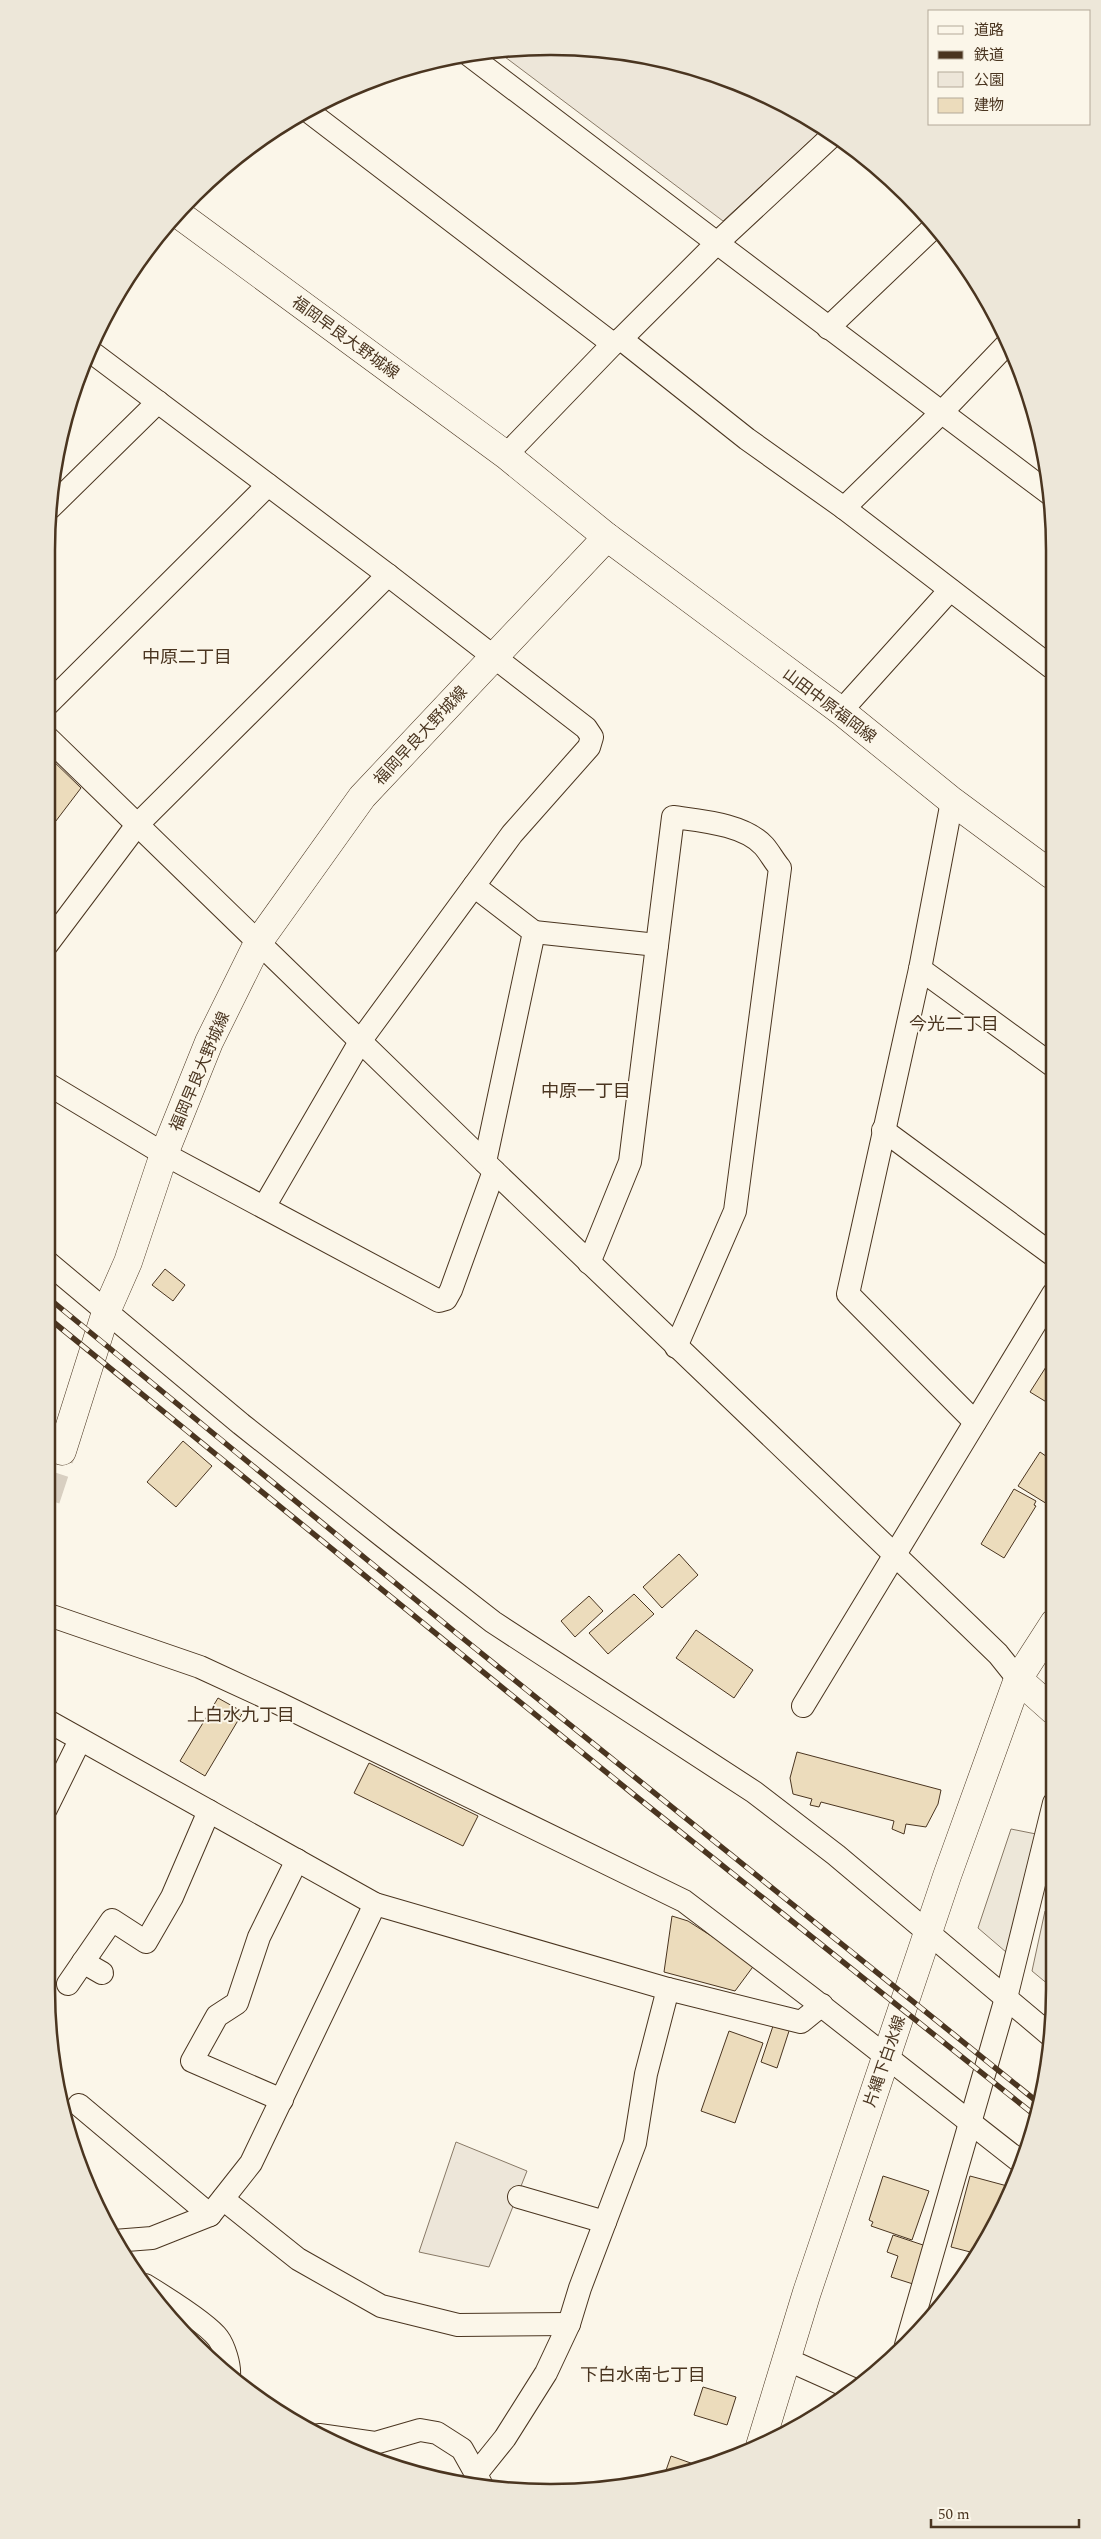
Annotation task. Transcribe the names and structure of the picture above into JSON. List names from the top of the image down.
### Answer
{
  "streets": {
    "main road": ["福岡早良大野城線", "山田中原福岡線", "片縄下白水線"]
  },
  "crossings": [
    ["福岡早良大野城線", "山田中原福岡線"]
  ],
  "districts": [
    "中原二丁目",
    "今光二丁目",
    "中原一丁目",
    "上白水九丁目",
    "下白水南七丁目"
  ],
  "legend": [
    "道路",
    "鉄道",
    "公園",
    "建物"
  ],
  "scale_bar": "50 m"
}
